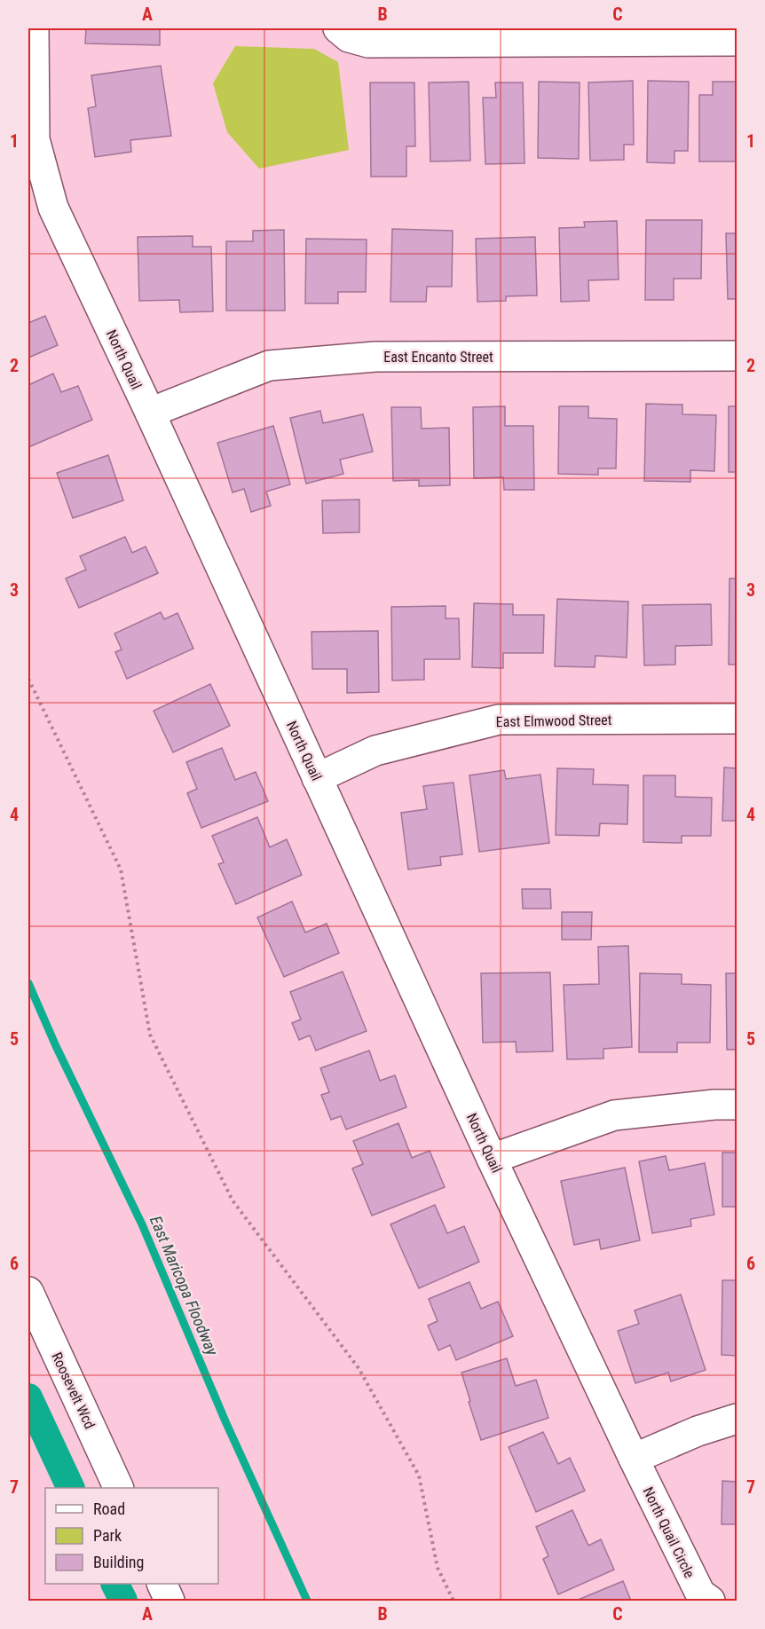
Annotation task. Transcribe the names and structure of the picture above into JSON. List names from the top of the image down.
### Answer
{
  "streets": {
    "street": [
      "East Encanto Street",
      "North Quail",
      "East Elmwood Street",
      "Roosevelt Wcd",
      "North Quail Circle"
    ]
  },
  "crossings": [
    ["East Encanto Street", "North Quail"],
    ["North Quail", "East Elmwood Street"],
    ["North Quail", "North Quail Circle"]
  ],
  "water": ["East Maricopa Floodway"],
  "legend": ["Road", "Park", "Building"],
  "grid": {
    "columns": ["A", "B", "C"],
    "rows": [
      "1",
      "2",
      "3",
      "4",
      "5",
      "6",
      "7"
    ]
  }
}
